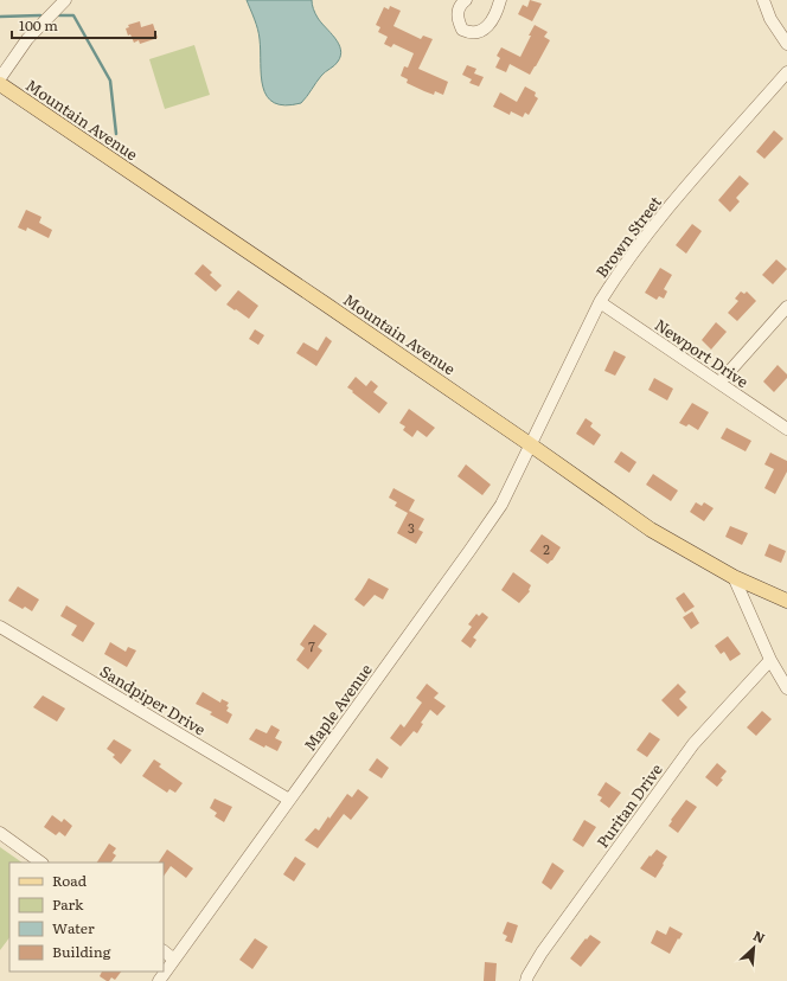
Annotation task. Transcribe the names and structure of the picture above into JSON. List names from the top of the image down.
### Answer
{
  "streets": {
    "main road": ["Mountain Avenue"],
    "street": [
      "Brown Street",
      "Newport Drive",
      "Sandpiper Drive",
      "Maple Avenue",
      "Puritan Drive"
    ]
  },
  "crossings": [
    ["Mountain Avenue", "Brown Street"],
    ["Mountain Avenue", "Maple Avenue"],
    ["Brown Street", "Newport Drive"],
    ["Brown Street", "Maple Avenue"],
    ["Sandpiper Drive", "Maple Avenue"]
  ],
  "house_numbers": ["3", "2", "7"],
  "legend": [
    "Road",
    "Park",
    "Water",
    "Building"
  ],
  "scale_bar": "100 m",
  "north": "top right"
}
